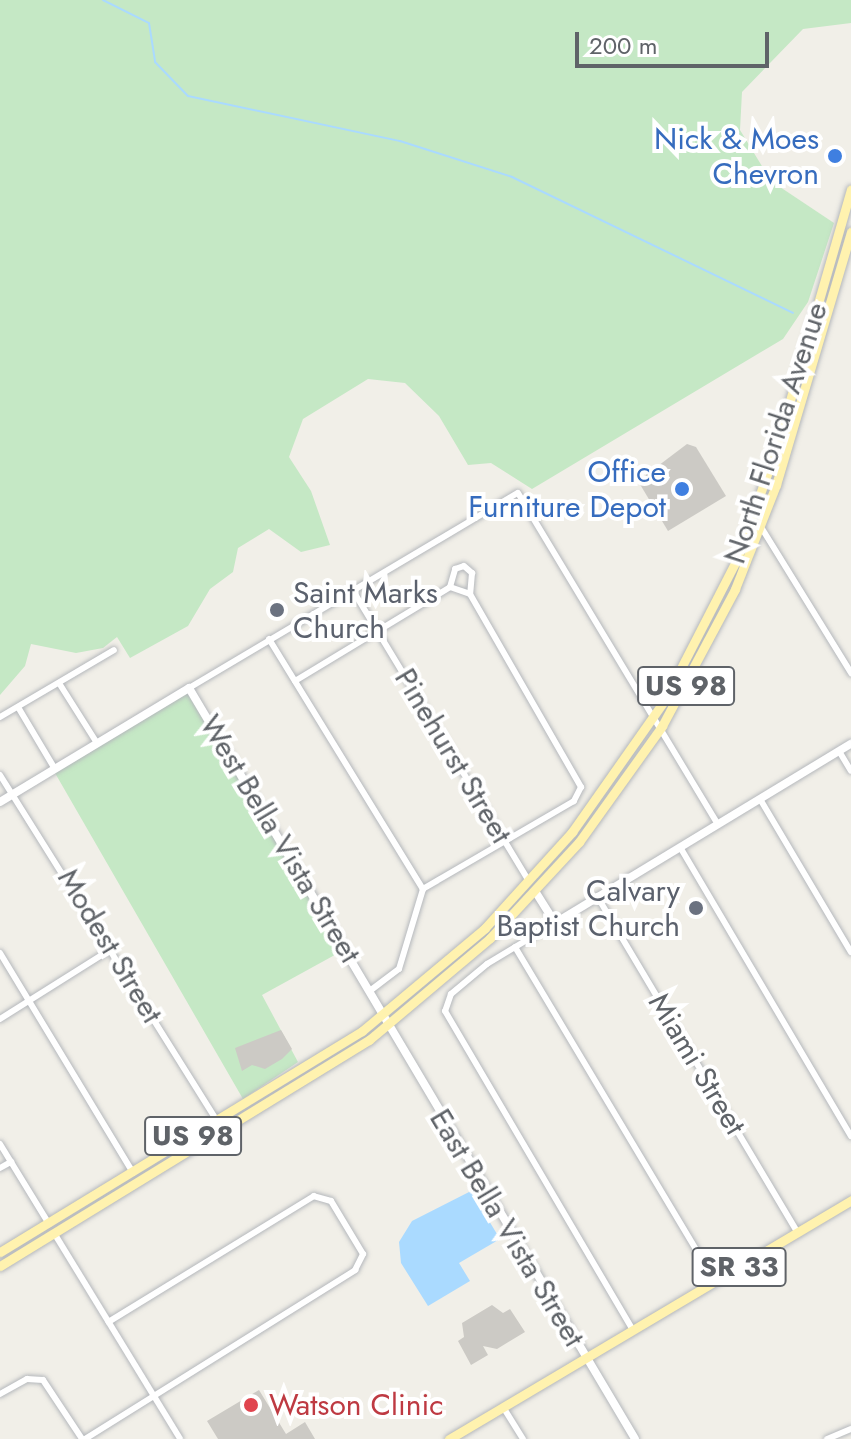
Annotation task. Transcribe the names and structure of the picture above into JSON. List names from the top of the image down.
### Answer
{
  "streets": {
    "main road": ["North Florida Avenue", "US 98", "SR 33"],
    "street": [
      "Pinehurst Street",
      "West Bella Vista Street",
      "Modest Street",
      "Miami Street",
      "East Bella Vista Street"
    ]
  },
  "crossings": [
    ["North Florida Avenue", "Pinehurst Street"],
    ["North Florida Avenue", "West Bella Vista Street"],
    ["North Florida Avenue", "Modest Street"],
    ["North Florida Avenue", "East Bella Vista Street"],
    ["West Bella Vista Street", "East Bella Vista Street"],
    ["Miami Street", "SR 33"],
    ["East Bella Vista Street", "SR 33"]
  ],
  "places": [
    "Nick & Moes Chevron",
    "Office Furniture Depot",
    "Saint Marks Church",
    "Calvary Baptist Church",
    "Watson Clinic"
  ],
  "scale_bar": "200 m"
}
